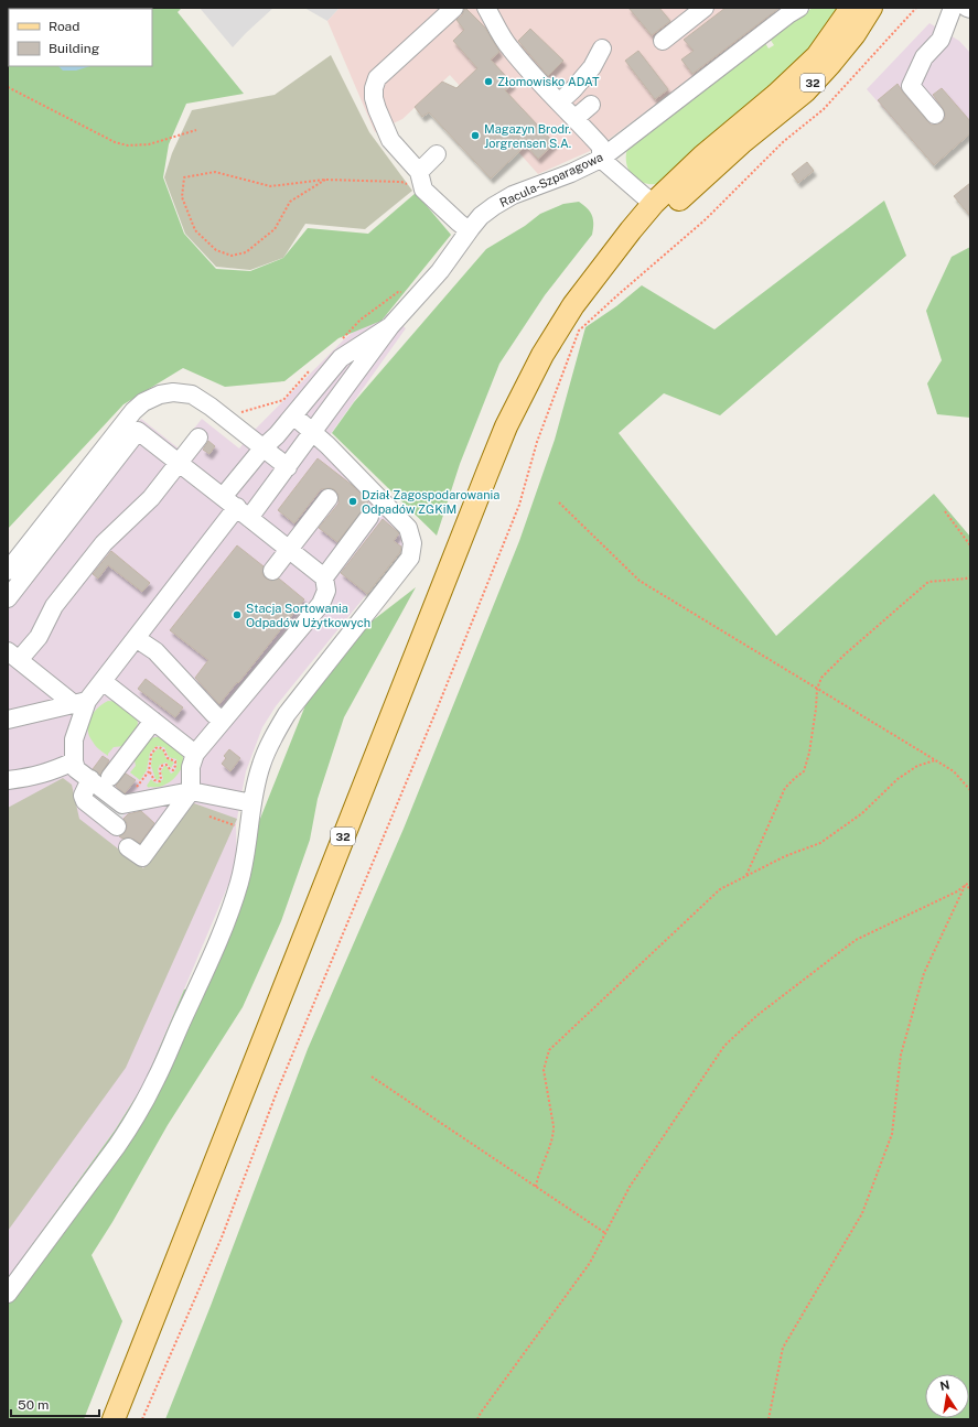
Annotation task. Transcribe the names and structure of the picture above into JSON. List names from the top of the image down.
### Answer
{
  "streets": {
    "main road": ["32"],
    "street": ["Racula-Szparagowa"]
  },
  "places": [
    "Złomowisko ADAT",
    "Magazyn Brodr. Jorgrensen S.A.",
    "Dział Zagospodarowania Odpadów ZGKiM",
    "Stacja Sortowania Odpadów Użytkowych"
  ],
  "legend": ["Road", "Building"],
  "scale_bar": "50 m",
  "north": "top"
}
